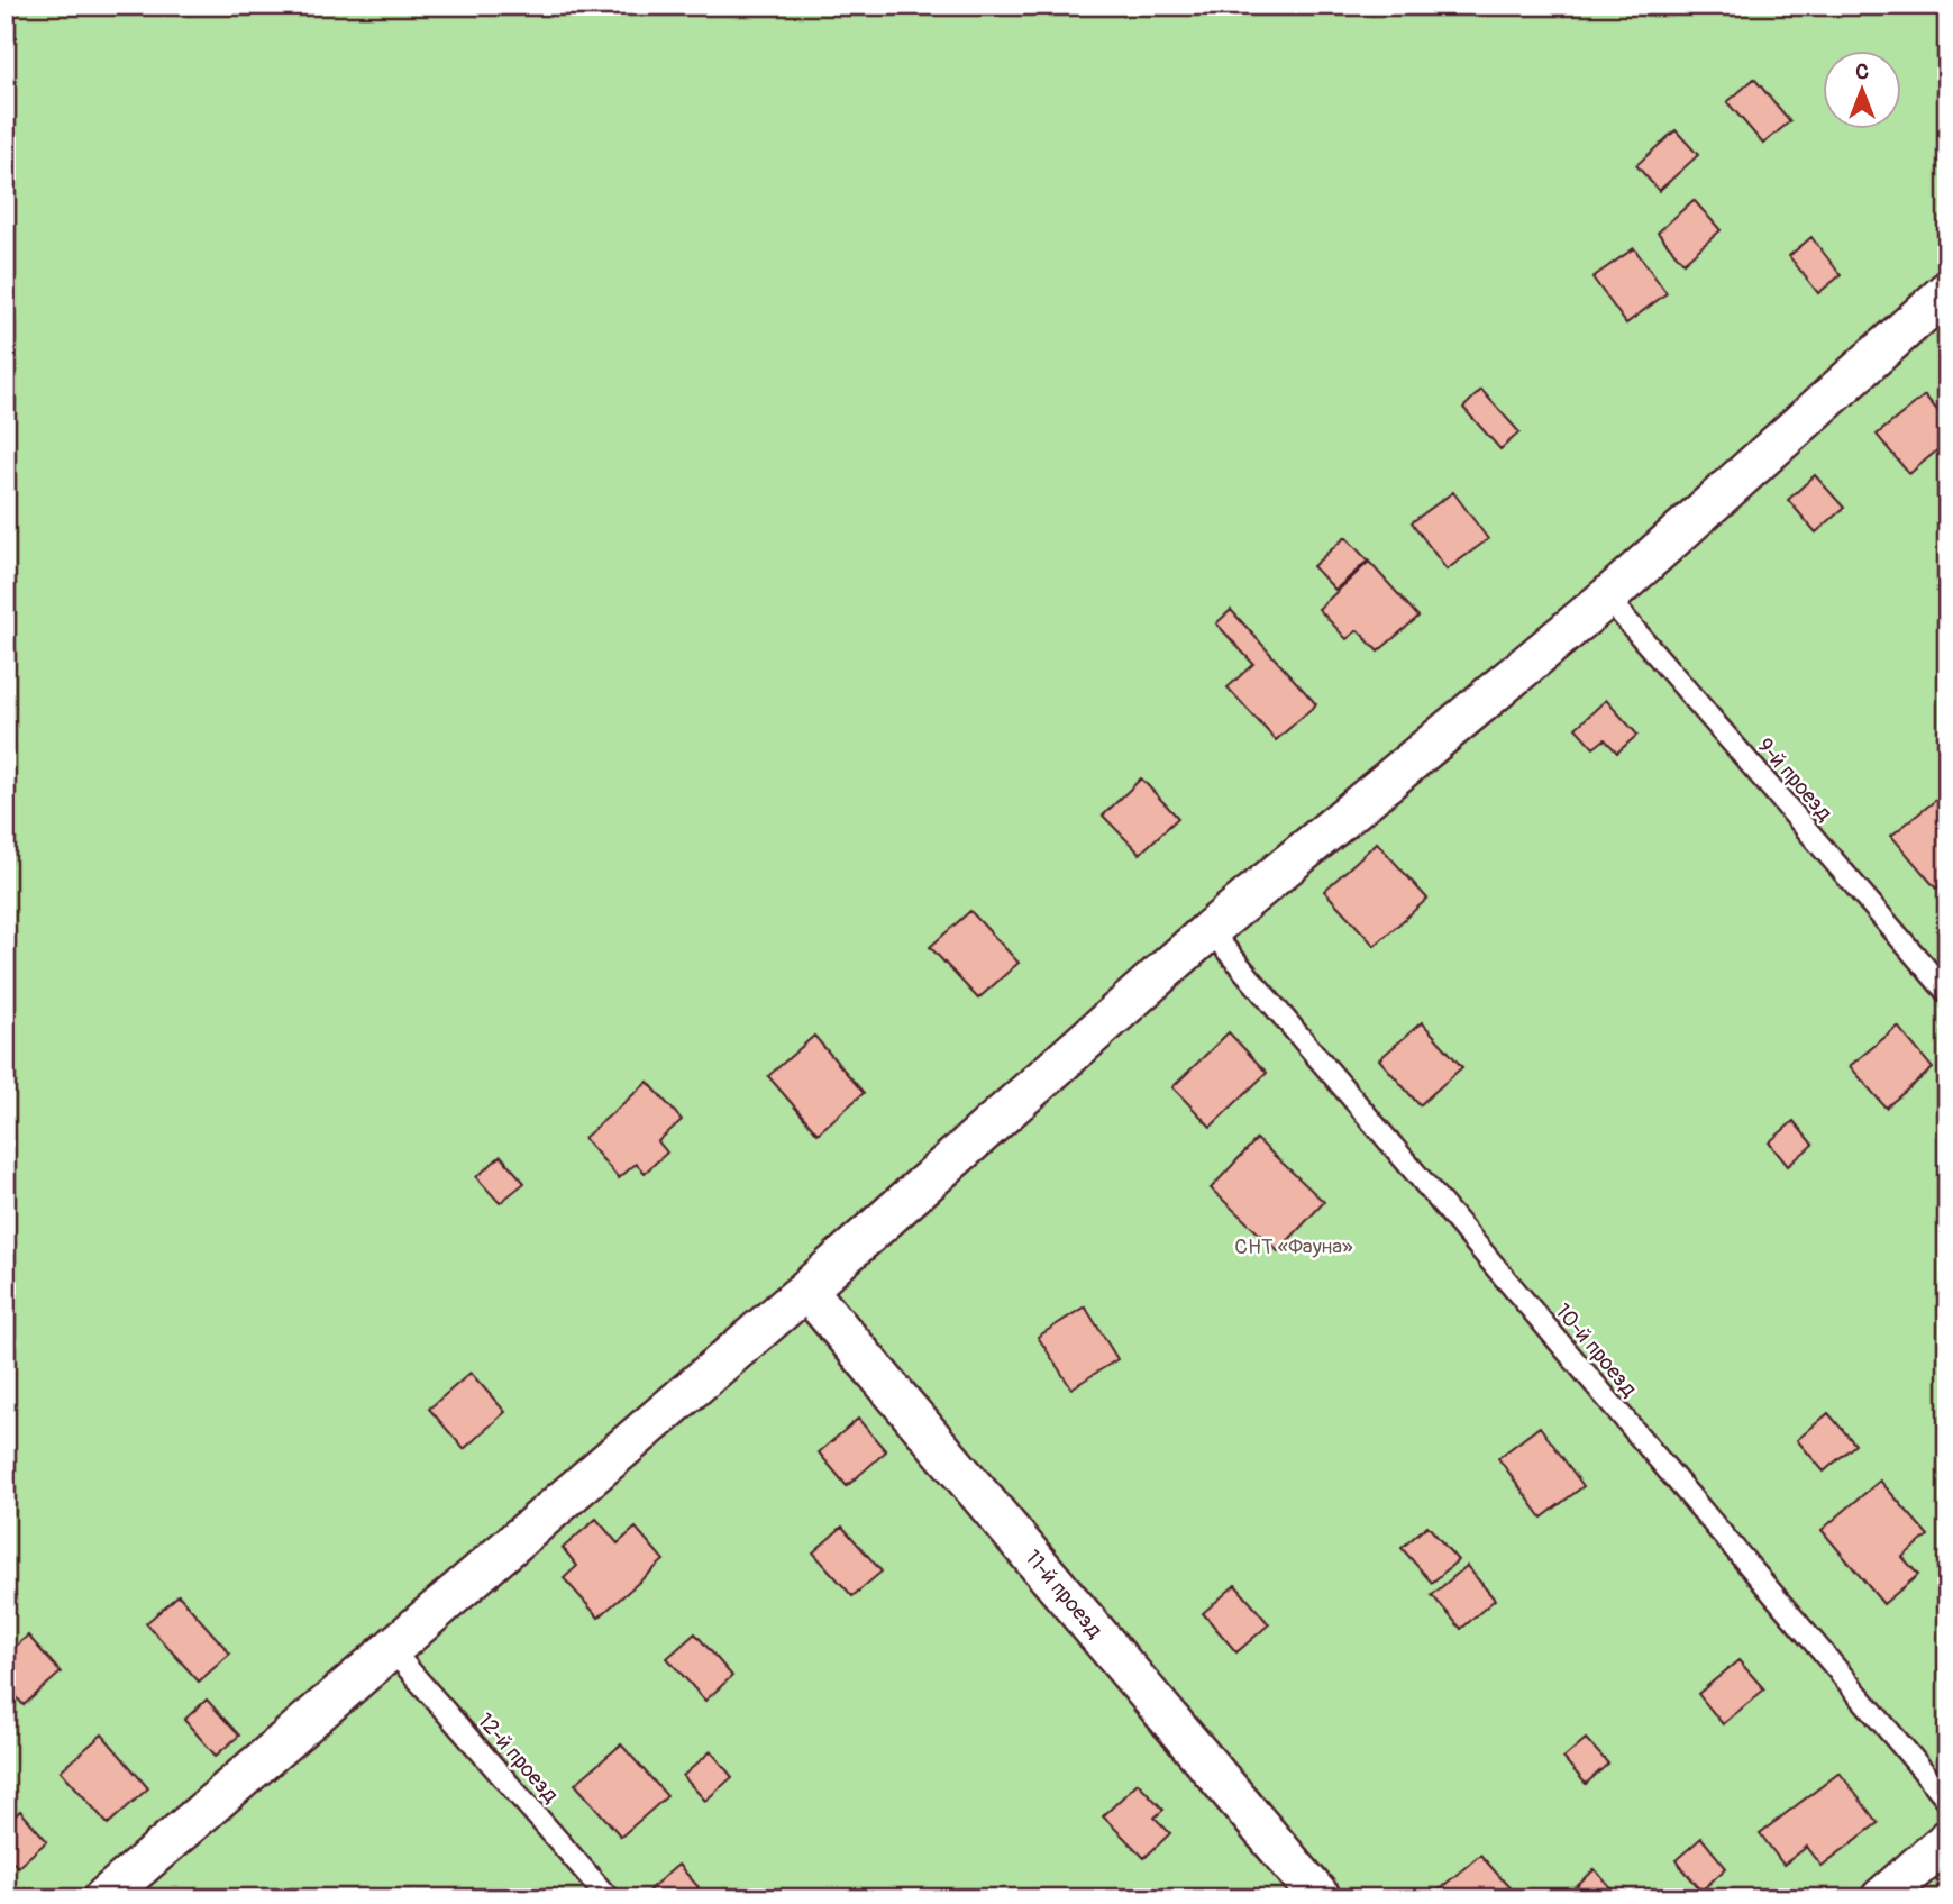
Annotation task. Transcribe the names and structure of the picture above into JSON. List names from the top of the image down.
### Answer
{
  "streets": {
    "street": ["11-й проезд"],
    "lane": ["9-й проезд", "10-й проезд", "12-й проезд"]
  },
  "parks": ["СНТ «Фауна»"],
  "north": "top"
}
